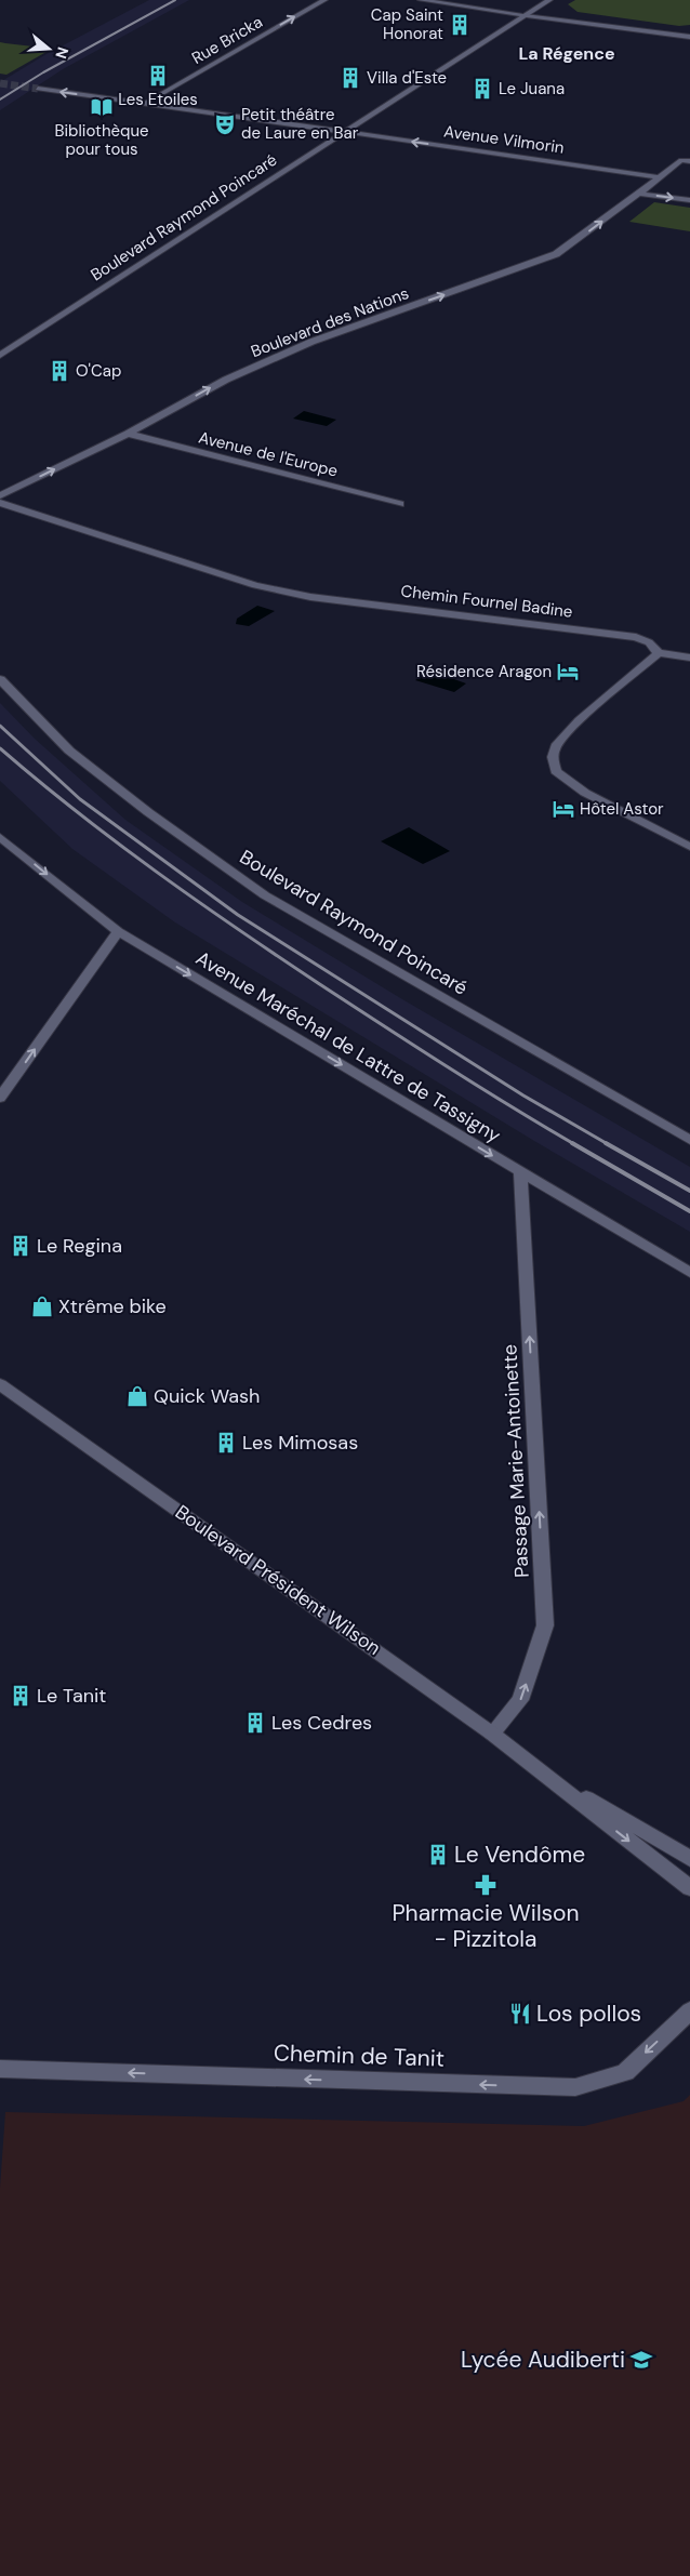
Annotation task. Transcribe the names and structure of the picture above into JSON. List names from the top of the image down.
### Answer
{
  "streets": {
    "street": [
      "Rue Bricka",
      "Avenue Vilmorin",
      "Boulevard Raymond Poincaré",
      "Boulevard des Nations",
      "Avenue de l'Europe",
      "Chemin Fournel Badine",
      "Avenue Maréchal de Lattre de Tassigny",
      "Passage Marie-Antoinette",
      "Boulevard Président Wilson",
      "Chemin de Tanit"
    ]
  },
  "crossings": [
    ["Avenue Vilmorin", "Boulevard Raymond Poincaré"],
    ["Avenue Vilmorin", "Boulevard des Nations"],
    ["Boulevard des Nations", "Avenue de l'Europe"],
    ["Avenue Maréchal de Lattre de Tassigny", "Passage Marie-Antoinette"],
    ["Passage Marie-Antoinette", "Boulevard Président Wilson"]
  ],
  "one_way": [
    "Rue Bricka",
    "Avenue Vilmorin",
    "Boulevard des Nations",
    "Avenue Maréchal de Lattre de Tassigny",
    "Passage Marie-Antoinette",
    "Chemin de Tanit"
  ],
  "districts": ["La Régence"],
  "places": {
    "building": [
      "Cap Saint Honorat",
      "Les Etoiles",
      "Villa d'Este",
      "Le Juana",
      "O'Cap",
      "Le Regina",
      "Les Mimosas",
      "Le Tanit",
      "Les Cedres",
      "Le Vendôme"
    ],
    "library": ["Bibliothèque pour tous"],
    "theatre": ["Petit théâtre de Laure en Bar"],
    "hotel": ["Résidence Aragon", "Hôtel Astor"],
    "shop": ["Xtrême bike", "Quick Wash"],
    "pharmacy": ["Pharmacie Wilson - Pizzitola"],
    "restaurant": ["Los pollos"],
    "school or university": ["Lycée Audiberti"]
  },
  "north": "right"
}
